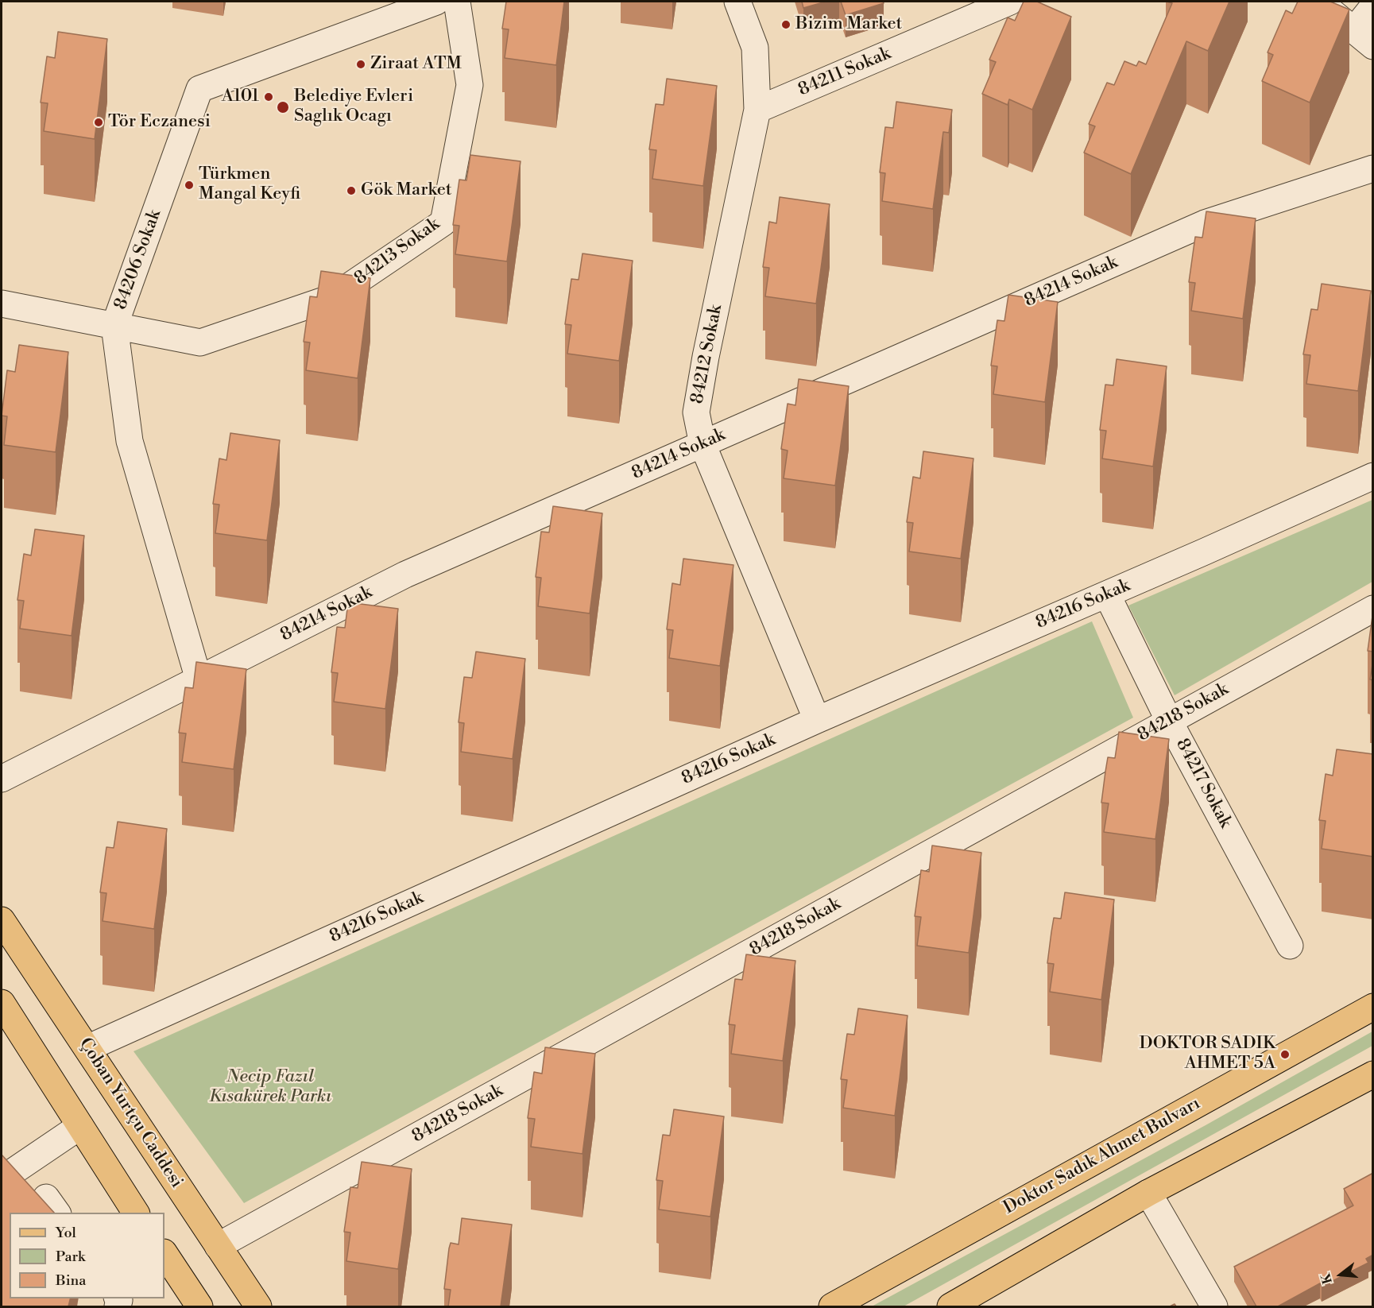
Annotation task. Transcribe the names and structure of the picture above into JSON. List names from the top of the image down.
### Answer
{
  "streets": {
    "main road": ["Çoban Yurtçu Caddesi", "Doktor Sadık Ahmet Bulvarı"],
    "street": [
      "84211 Sokak",
      "84213 Sokak",
      "84206 Sokak",
      "84214 Sokak",
      "84212 Sokak",
      "84216 Sokak",
      "84218 Sokak",
      "84217 Sokak"
    ]
  },
  "crossings": [
    ["84211 Sokak", "84212 Sokak"],
    ["84213 Sokak", "84206 Sokak"],
    ["84206 Sokak", "84214 Sokak"],
    ["84214 Sokak", "84212 Sokak"],
    ["84212 Sokak", "84216 Sokak"],
    ["84216 Sokak", "84217 Sokak"],
    ["84216 Sokak", "Çoban Yurtçu Caddesi"],
    ["84218 Sokak", "84217 Sokak"],
    ["84218 Sokak", "Çoban Yurtçu Caddesi"]
  ],
  "parks": ["Necip Fazıl Kısakürek Parkı"],
  "places": [
    "Bizim Market",
    "Ziraat ATM",
    "A101",
    "Belediye Evleri Saglık Ocagı",
    "Tör Eczanesi",
    "Türkmen Mangal Keyfi",
    "Gök Market",
    "DOKTOR SADIK AHMET 5A"
  ],
  "legend": ["Yol", "Park", "Bina"],
  "north": "left"
}
